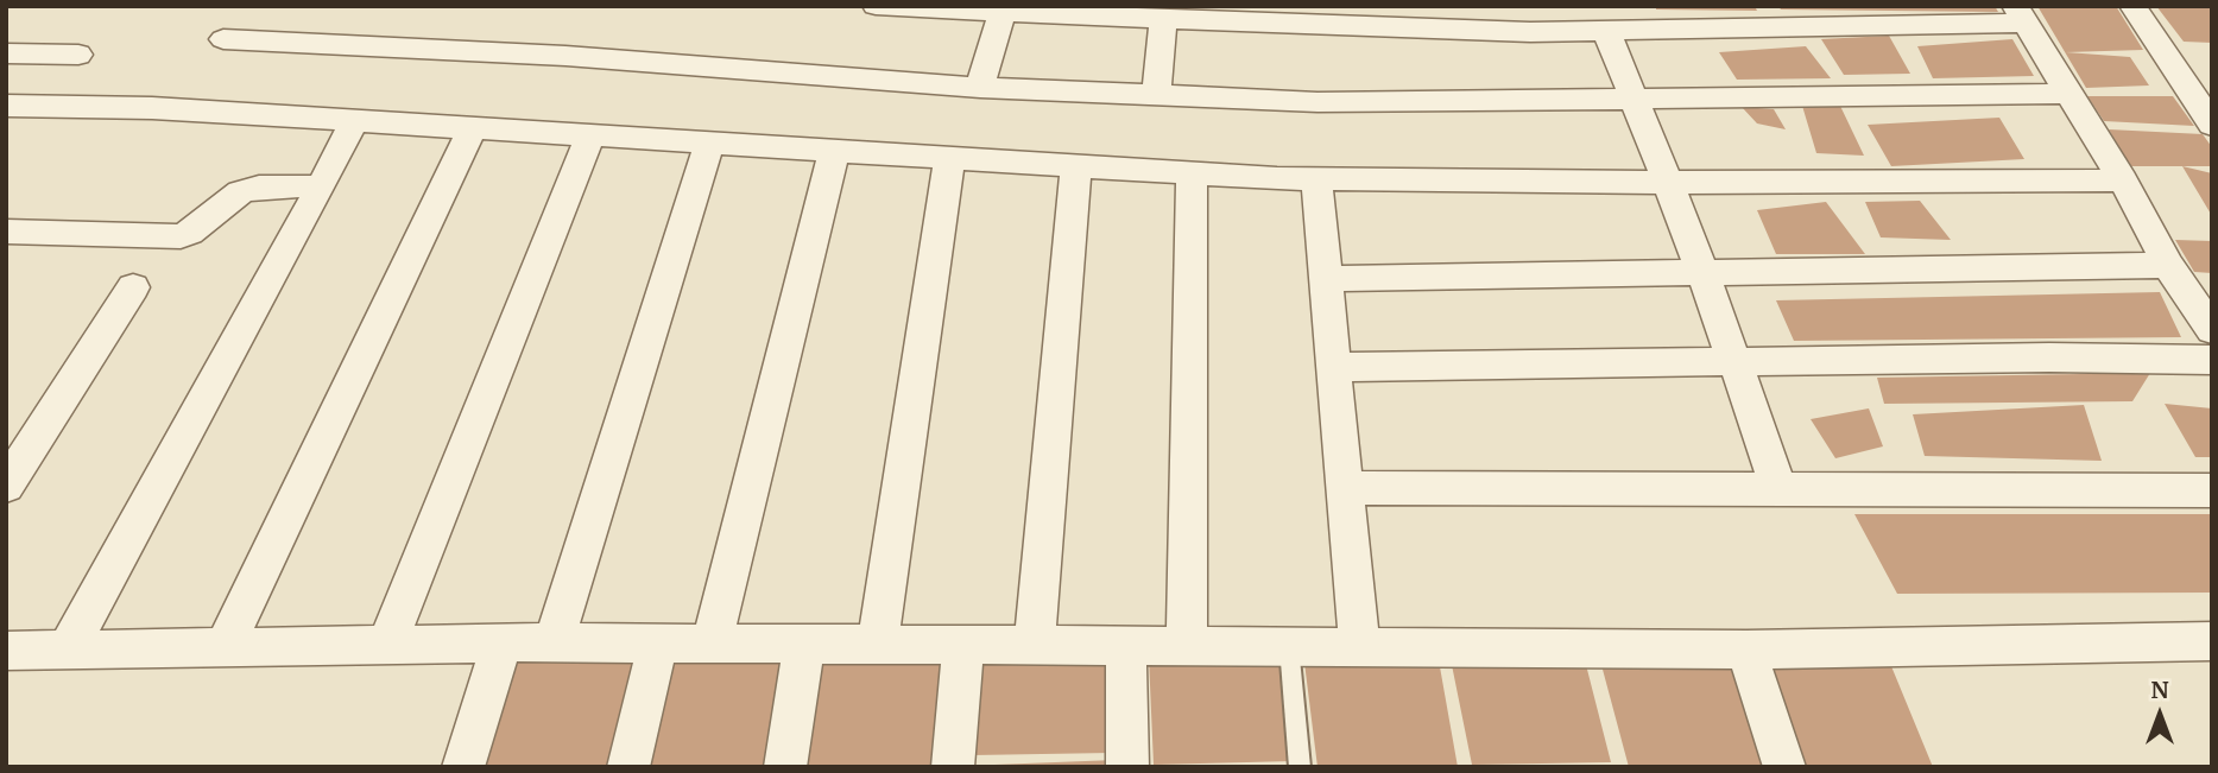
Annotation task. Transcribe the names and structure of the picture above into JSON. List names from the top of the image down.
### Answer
{
  "north": "top"
}
